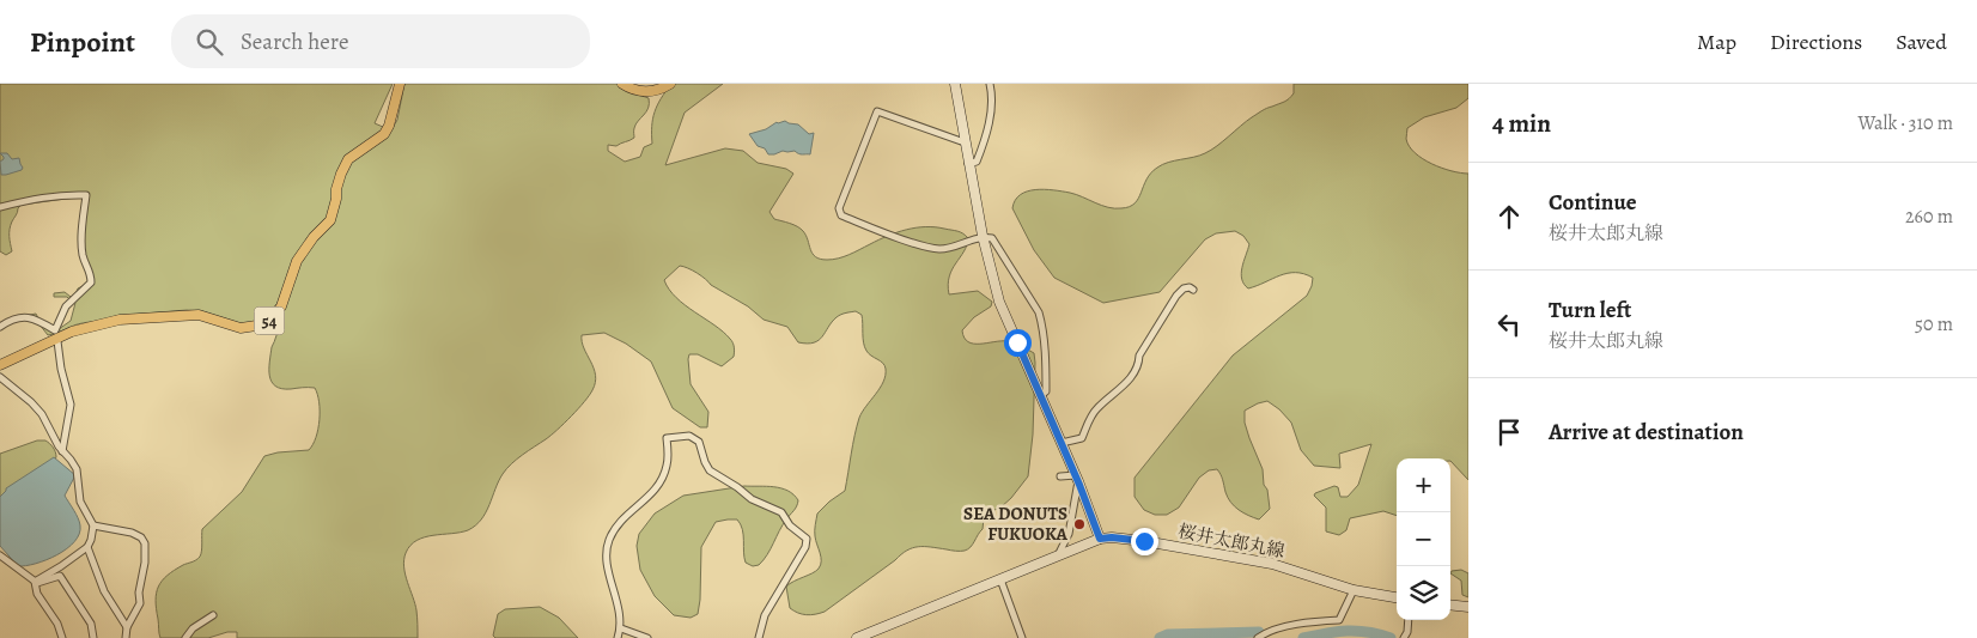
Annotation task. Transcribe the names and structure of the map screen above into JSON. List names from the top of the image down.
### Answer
{
  "streets": {
    "main road": ["54", "桜井太郎丸線"]
  },
  "places": ["SEA DONUTS FUKUOKA"],
  "page": {
    "header": "Pinpoint",
    "search": "Search here",
    "nav": ["Map", "Directions", "Saved"],
    "heading": ["4 min", "Walk · 310 m"],
    "list": [
      ["Continue", "桜井太郎丸線", "260 m"],
      ["Turn left", "桜井太郎丸線", "50 m"],
      "Arrive at destination"
    ],
    "map_buttons": ["+", "−"]
  }
}
